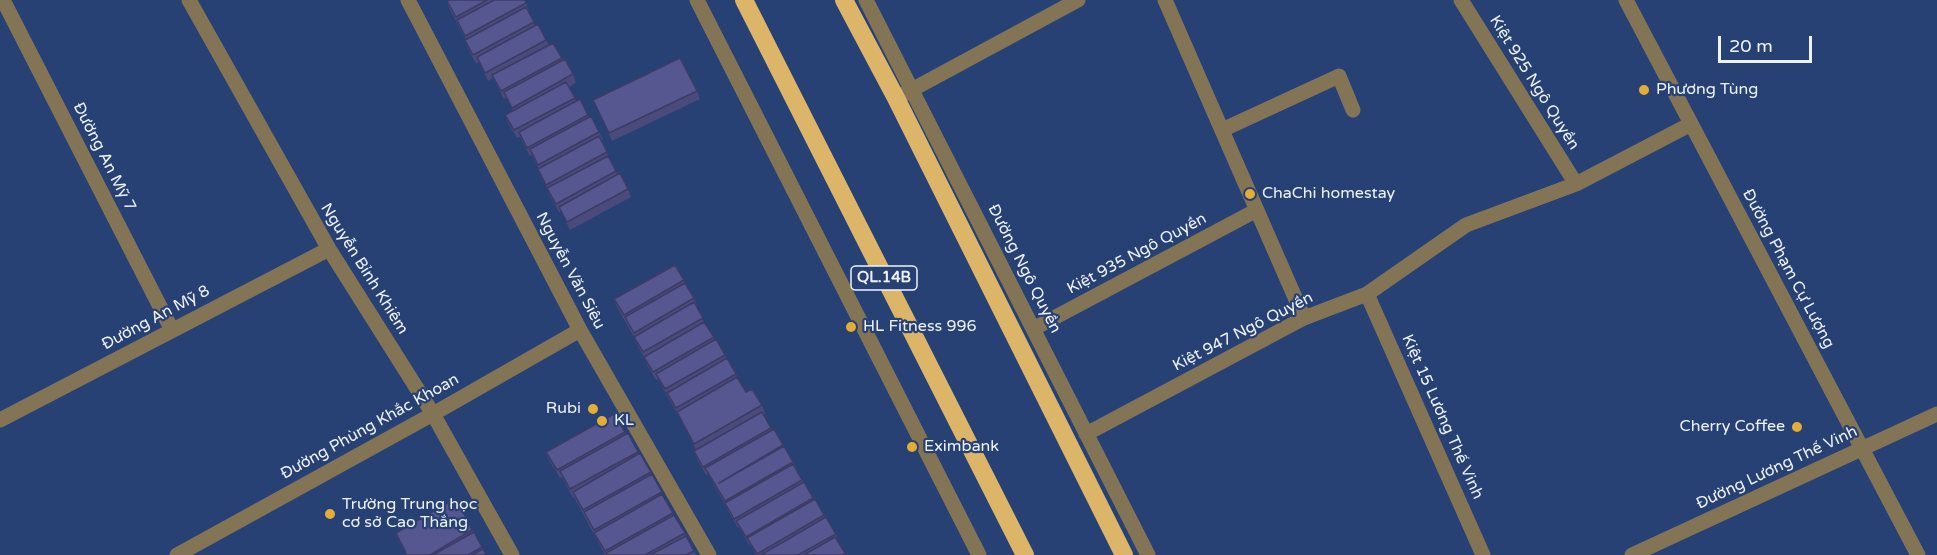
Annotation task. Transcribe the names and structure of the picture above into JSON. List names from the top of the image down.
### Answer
{
  "streets": {
    "highway": ["Đường Ngô Quyền", "QL.14B"],
    "street": [
      "Kiệt 925 Ngô Quyền",
      "Đường An Mỹ 7",
      "Kiệt 935 Ngô Quyền",
      "Nguyễn Bỉnh Khiêm",
      "Đường Phạm Cự Lượng",
      "Nguyễn Văn Siêu",
      "Đường An Mỹ 8",
      "Kiệt 947 Ngô Quyền",
      "Kiệt 15 Lương Thế Vinh",
      "Đường Phùng Khắc Khoan",
      "Đường Lương Thế Vinh"
    ]
  },
  "crossings": [
    ["Kiệt 925 Ngô Quyền", "Kiệt 947 Ngô Quyền"],
    ["Đường An Mỹ 7", "Đường An Mỹ 8"],
    ["Kiệt 935 Ngô Quyền", "Đường Ngô Quyền"],
    ["Nguyễn Bỉnh Khiêm", "Đường An Mỹ 8"],
    ["Nguyễn Bỉnh Khiêm", "Đường Phùng Khắc Khoan"],
    ["Đường Ngô Quyền", "Kiệt 947 Ngô Quyền"],
    ["Đường Phạm Cự Lượng", "Kiệt 947 Ngô Quyền"],
    ["Đường Phạm Cự Lượng", "Đường Lương Thế Vinh"],
    ["Nguyễn Văn Siêu", "Đường Phùng Khắc Khoan"],
    ["Kiệt 947 Ngô Quyền", "Kiệt 15 Lương Thế Vinh"]
  ],
  "places": [
    "Phương Tùng",
    "ChaChi homestay",
    "HL Fitness 996",
    "Rubi",
    "KL",
    "Cherry Coffee",
    "Eximbank",
    "Trường Trung học cơ sở Cao Thắng"
  ],
  "scale_bar": "20 m"
}
